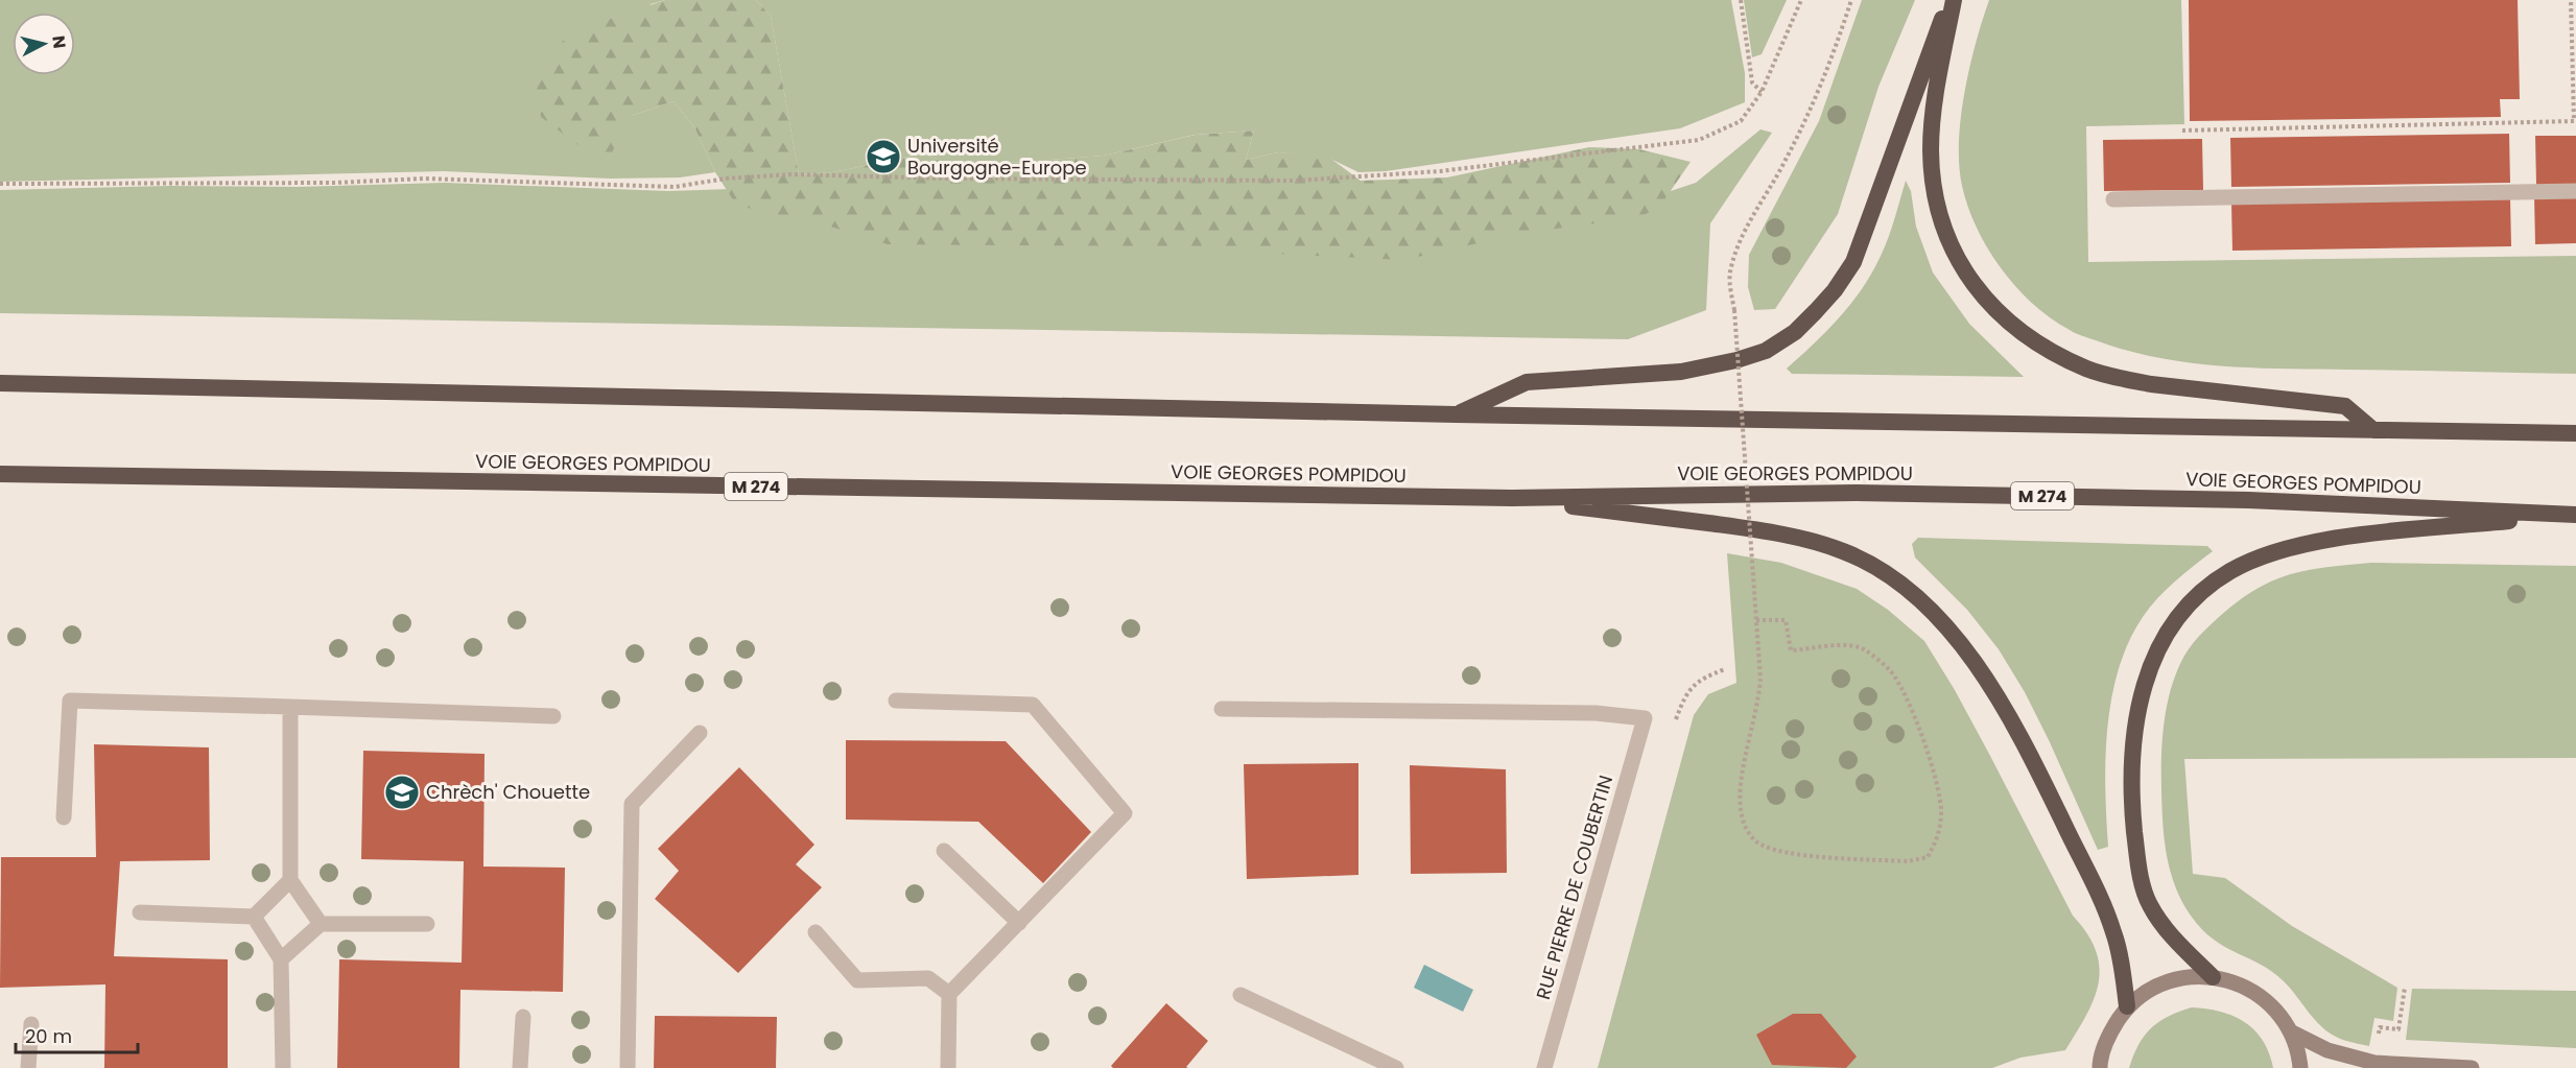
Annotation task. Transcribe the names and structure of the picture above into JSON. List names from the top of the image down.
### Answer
{
  "streets": {
    "highway": ["VOIE GEORGES POMPIDOU", "M 274"],
    "street": ["RUE PIERRE DE COUBERTIN"]
  },
  "places": {
    "school or university": ["Université Bourgogne-Europe", "Chrèch' Chouette"]
  },
  "scale_bar": "20 m",
  "north": "right"
}
